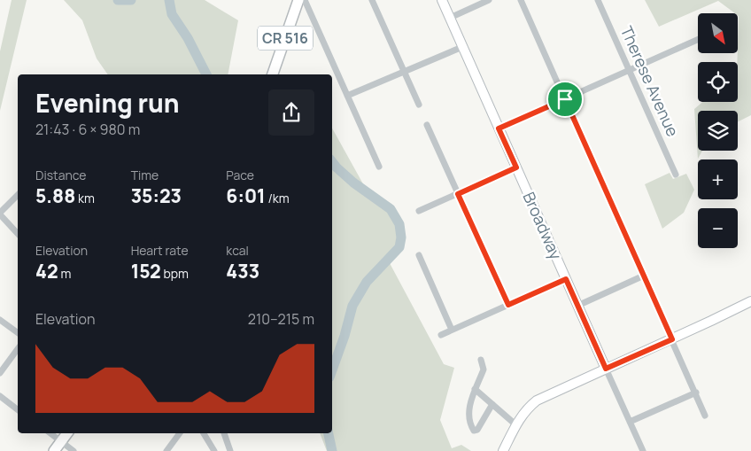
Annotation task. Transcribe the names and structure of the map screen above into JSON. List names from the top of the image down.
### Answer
{
  "streets": {
    "main road": ["CR 516", "Broadway"],
    "street": ["Therese Avenue"]
  },
  "north": "bottom right",
  "page": {
    "map_buttons": ["+", "−"],
    "heading": ["Evening run", "21:43 · 6 × 980 m"],
    "stats": [
      ["Distance", "5.88 km"],
      ["Time", "35:23"],
      ["Pace", "6:01 /km"],
      ["Elevation", "42 m"],
      ["Heart rate", "152 bpm"],
      ["kcal", "433"]
    ],
    "chart": ["Elevation", "210–215 m"]
  }
}
